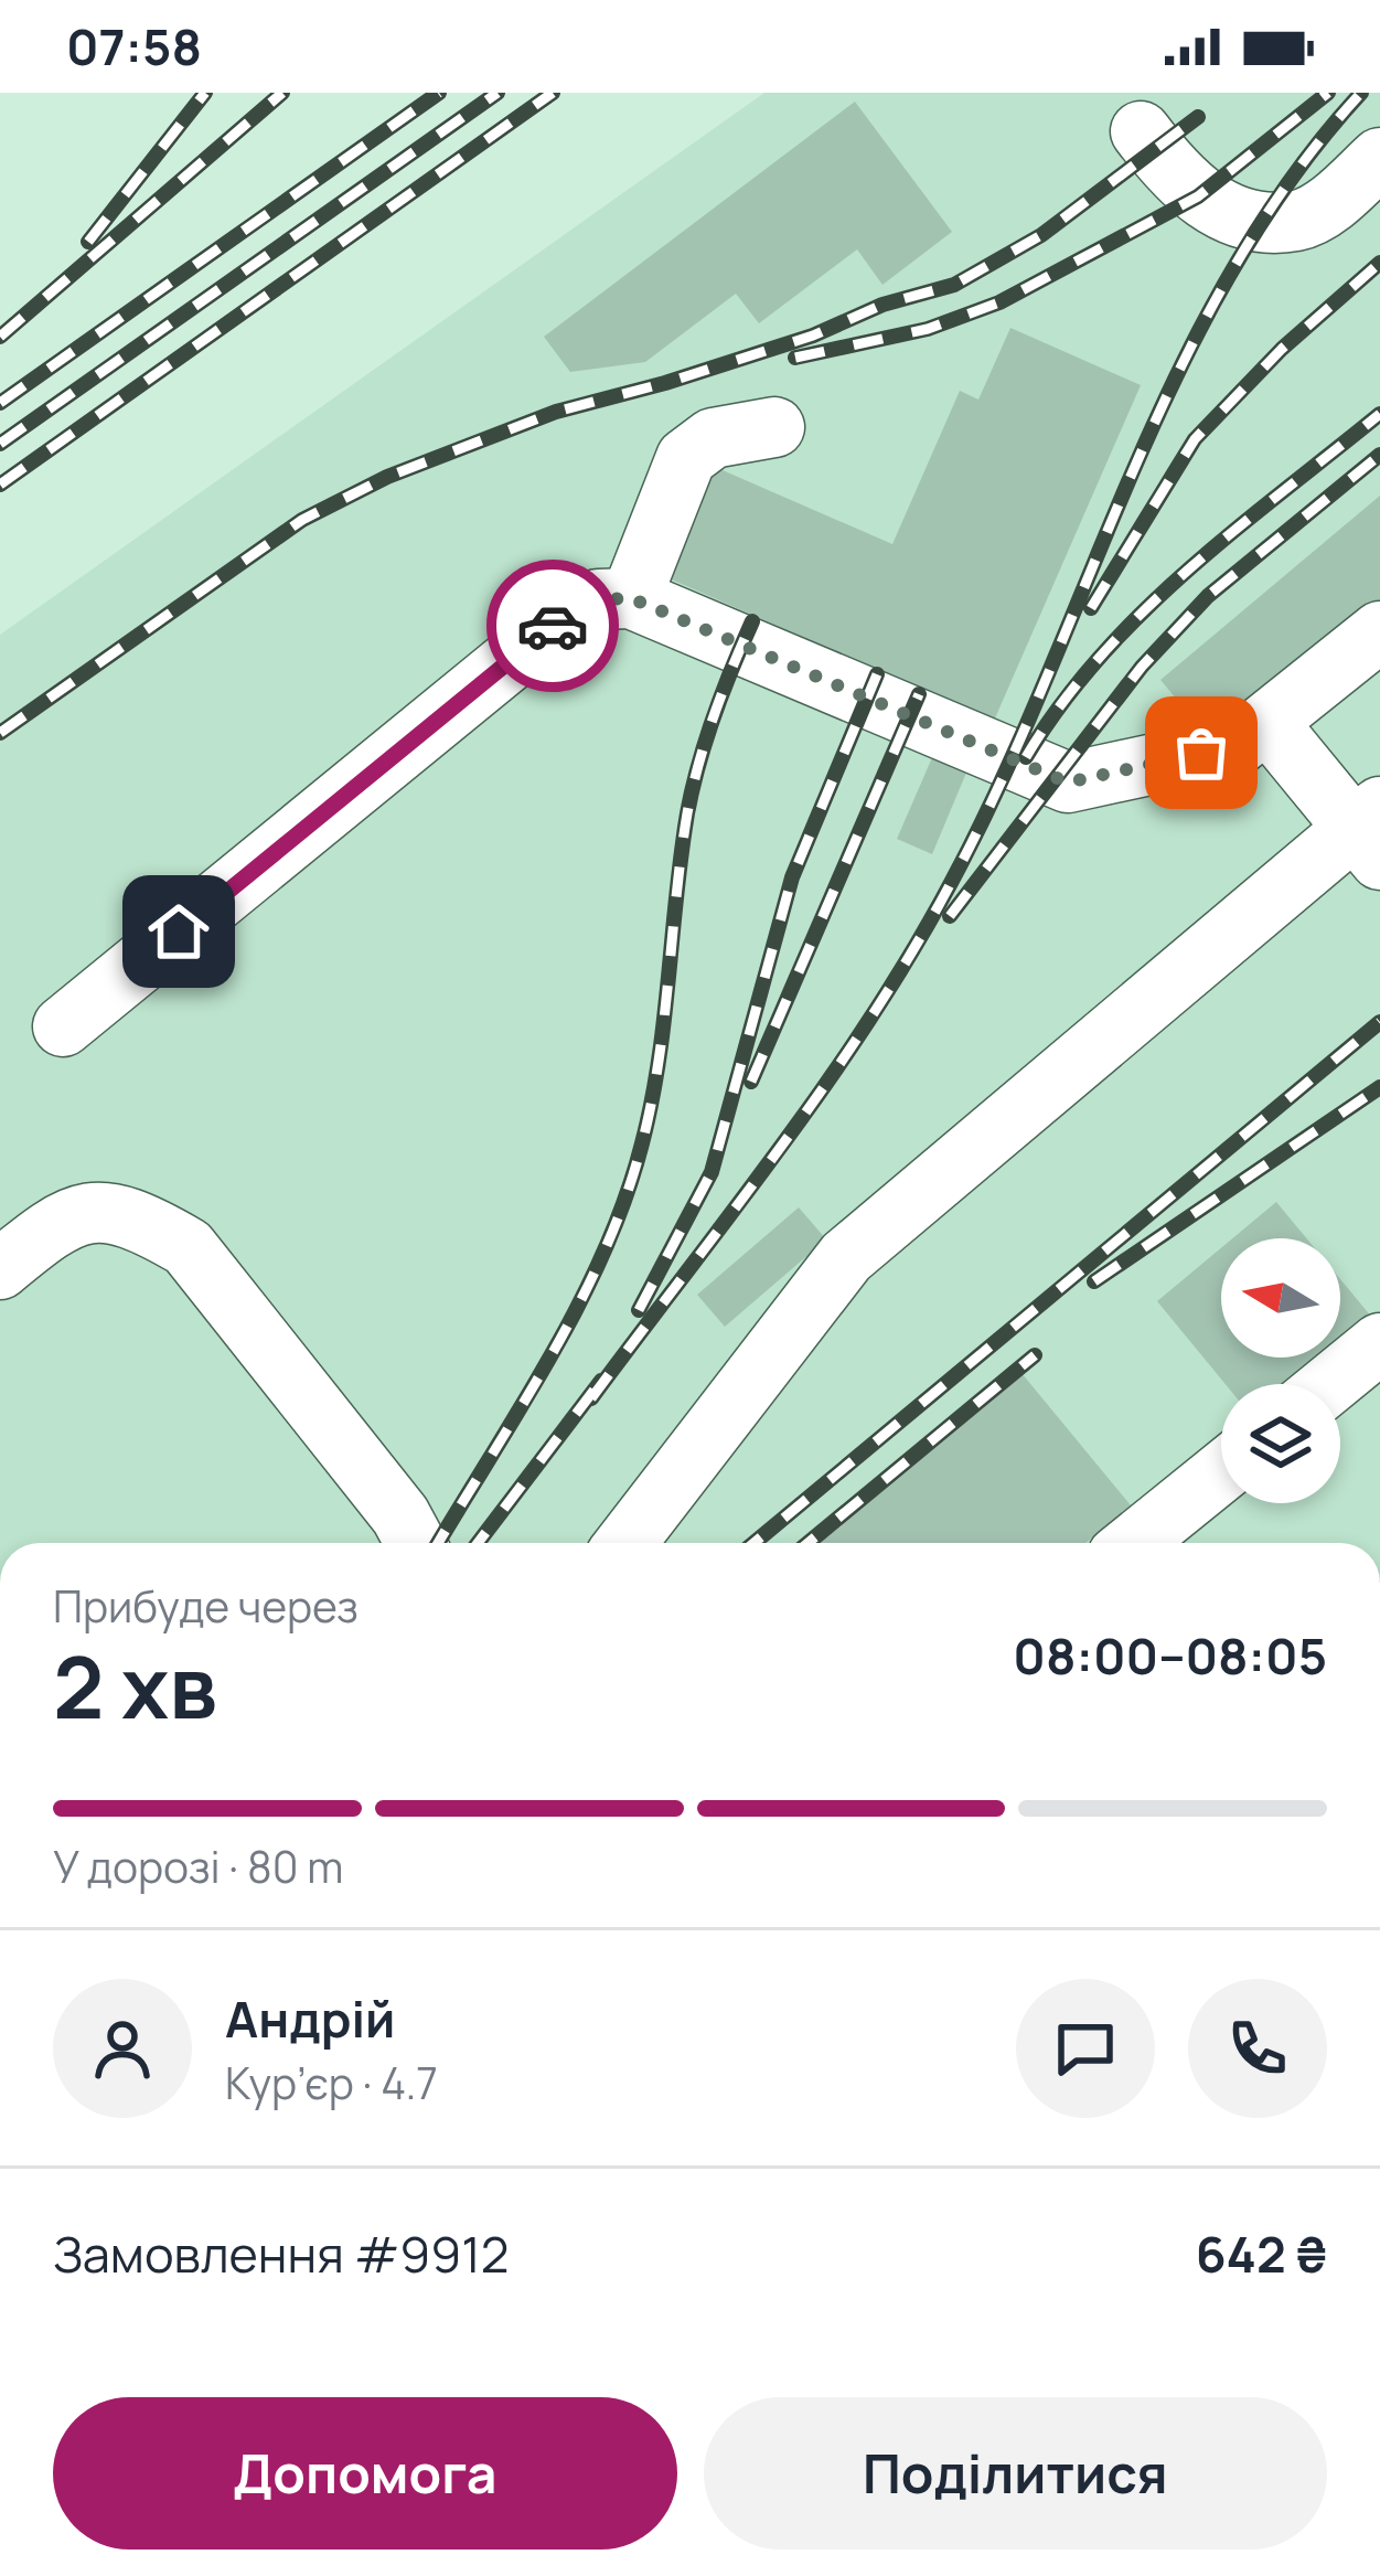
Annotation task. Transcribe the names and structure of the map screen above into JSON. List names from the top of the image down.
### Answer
{
  "north": "left",
  "page": {
    "status": "07:58",
    "heading": ["2 хв", "Прибуде через", "08:00–08:05"],
    "panel": [
      "Андрій",
      "Кур’єр · 4.7",
      "Замовлення #9912",
      "642 ₴"
    ],
    "bar": "У дорозі · 80 m",
    "buttons": ["Допомога", "Поділитися"]
  }
}
